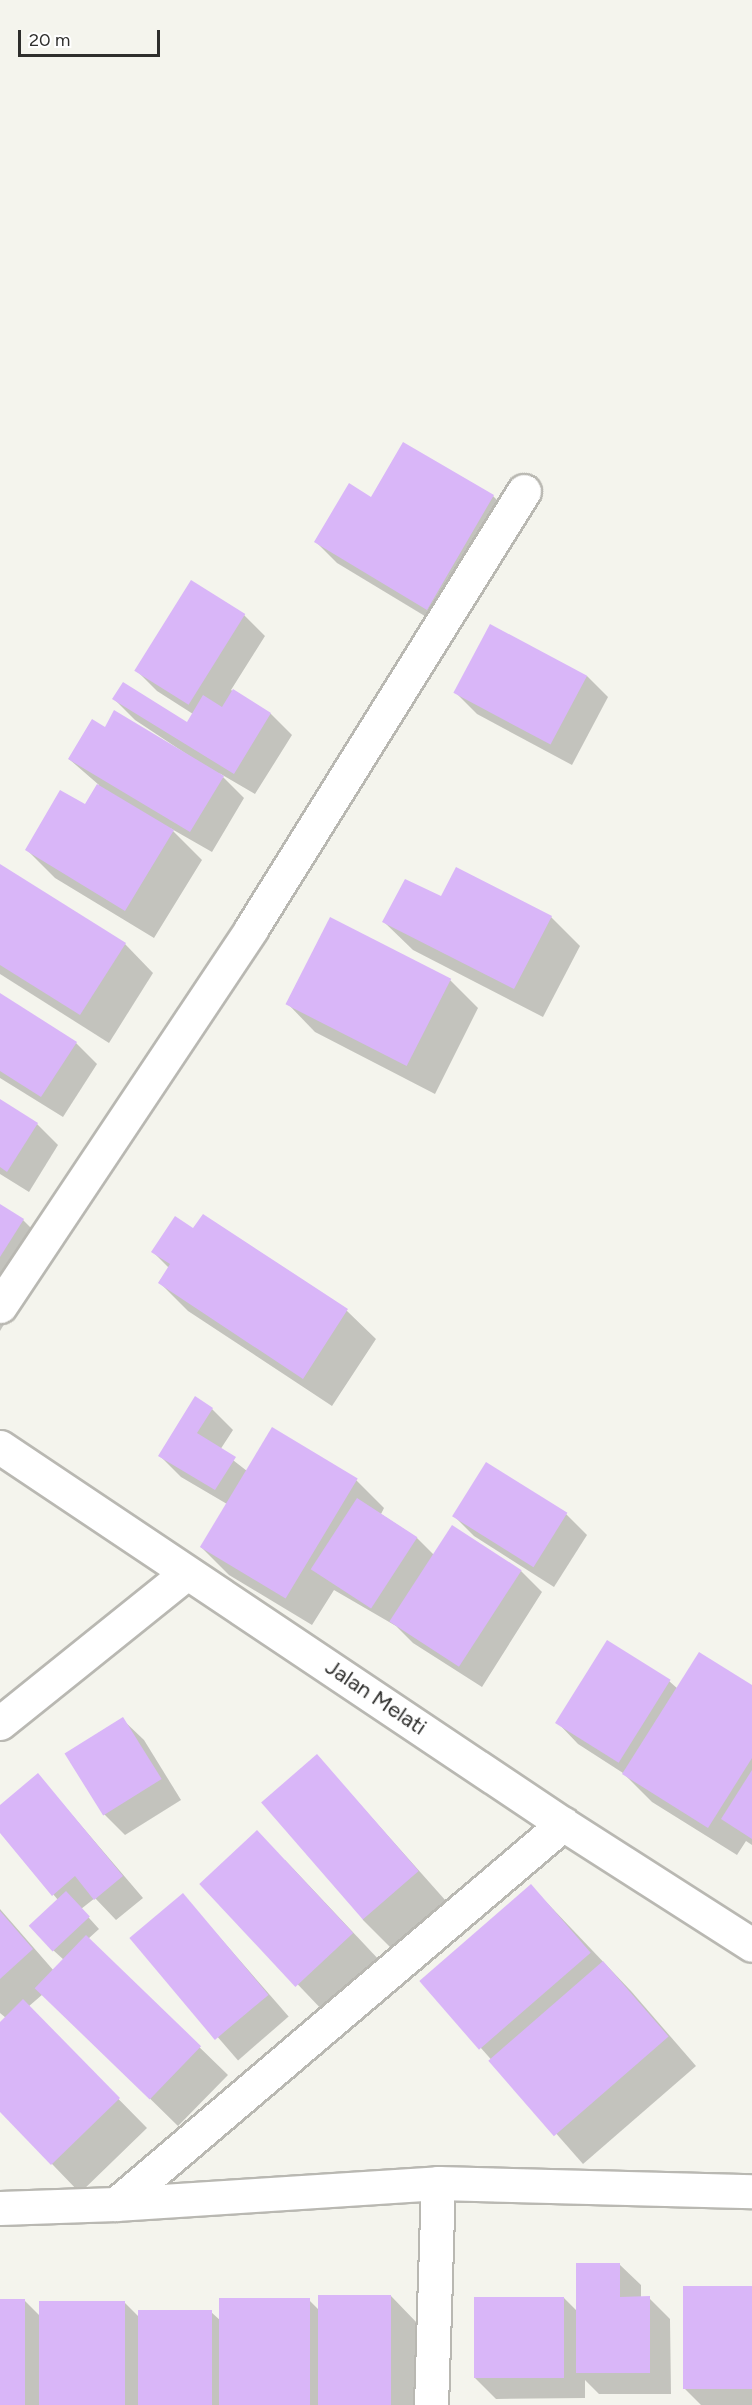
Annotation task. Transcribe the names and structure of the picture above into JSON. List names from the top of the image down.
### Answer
{
  "streets": {
    "street": ["Jalan Melati"]
  },
  "scale_bar": "20 m"
}
